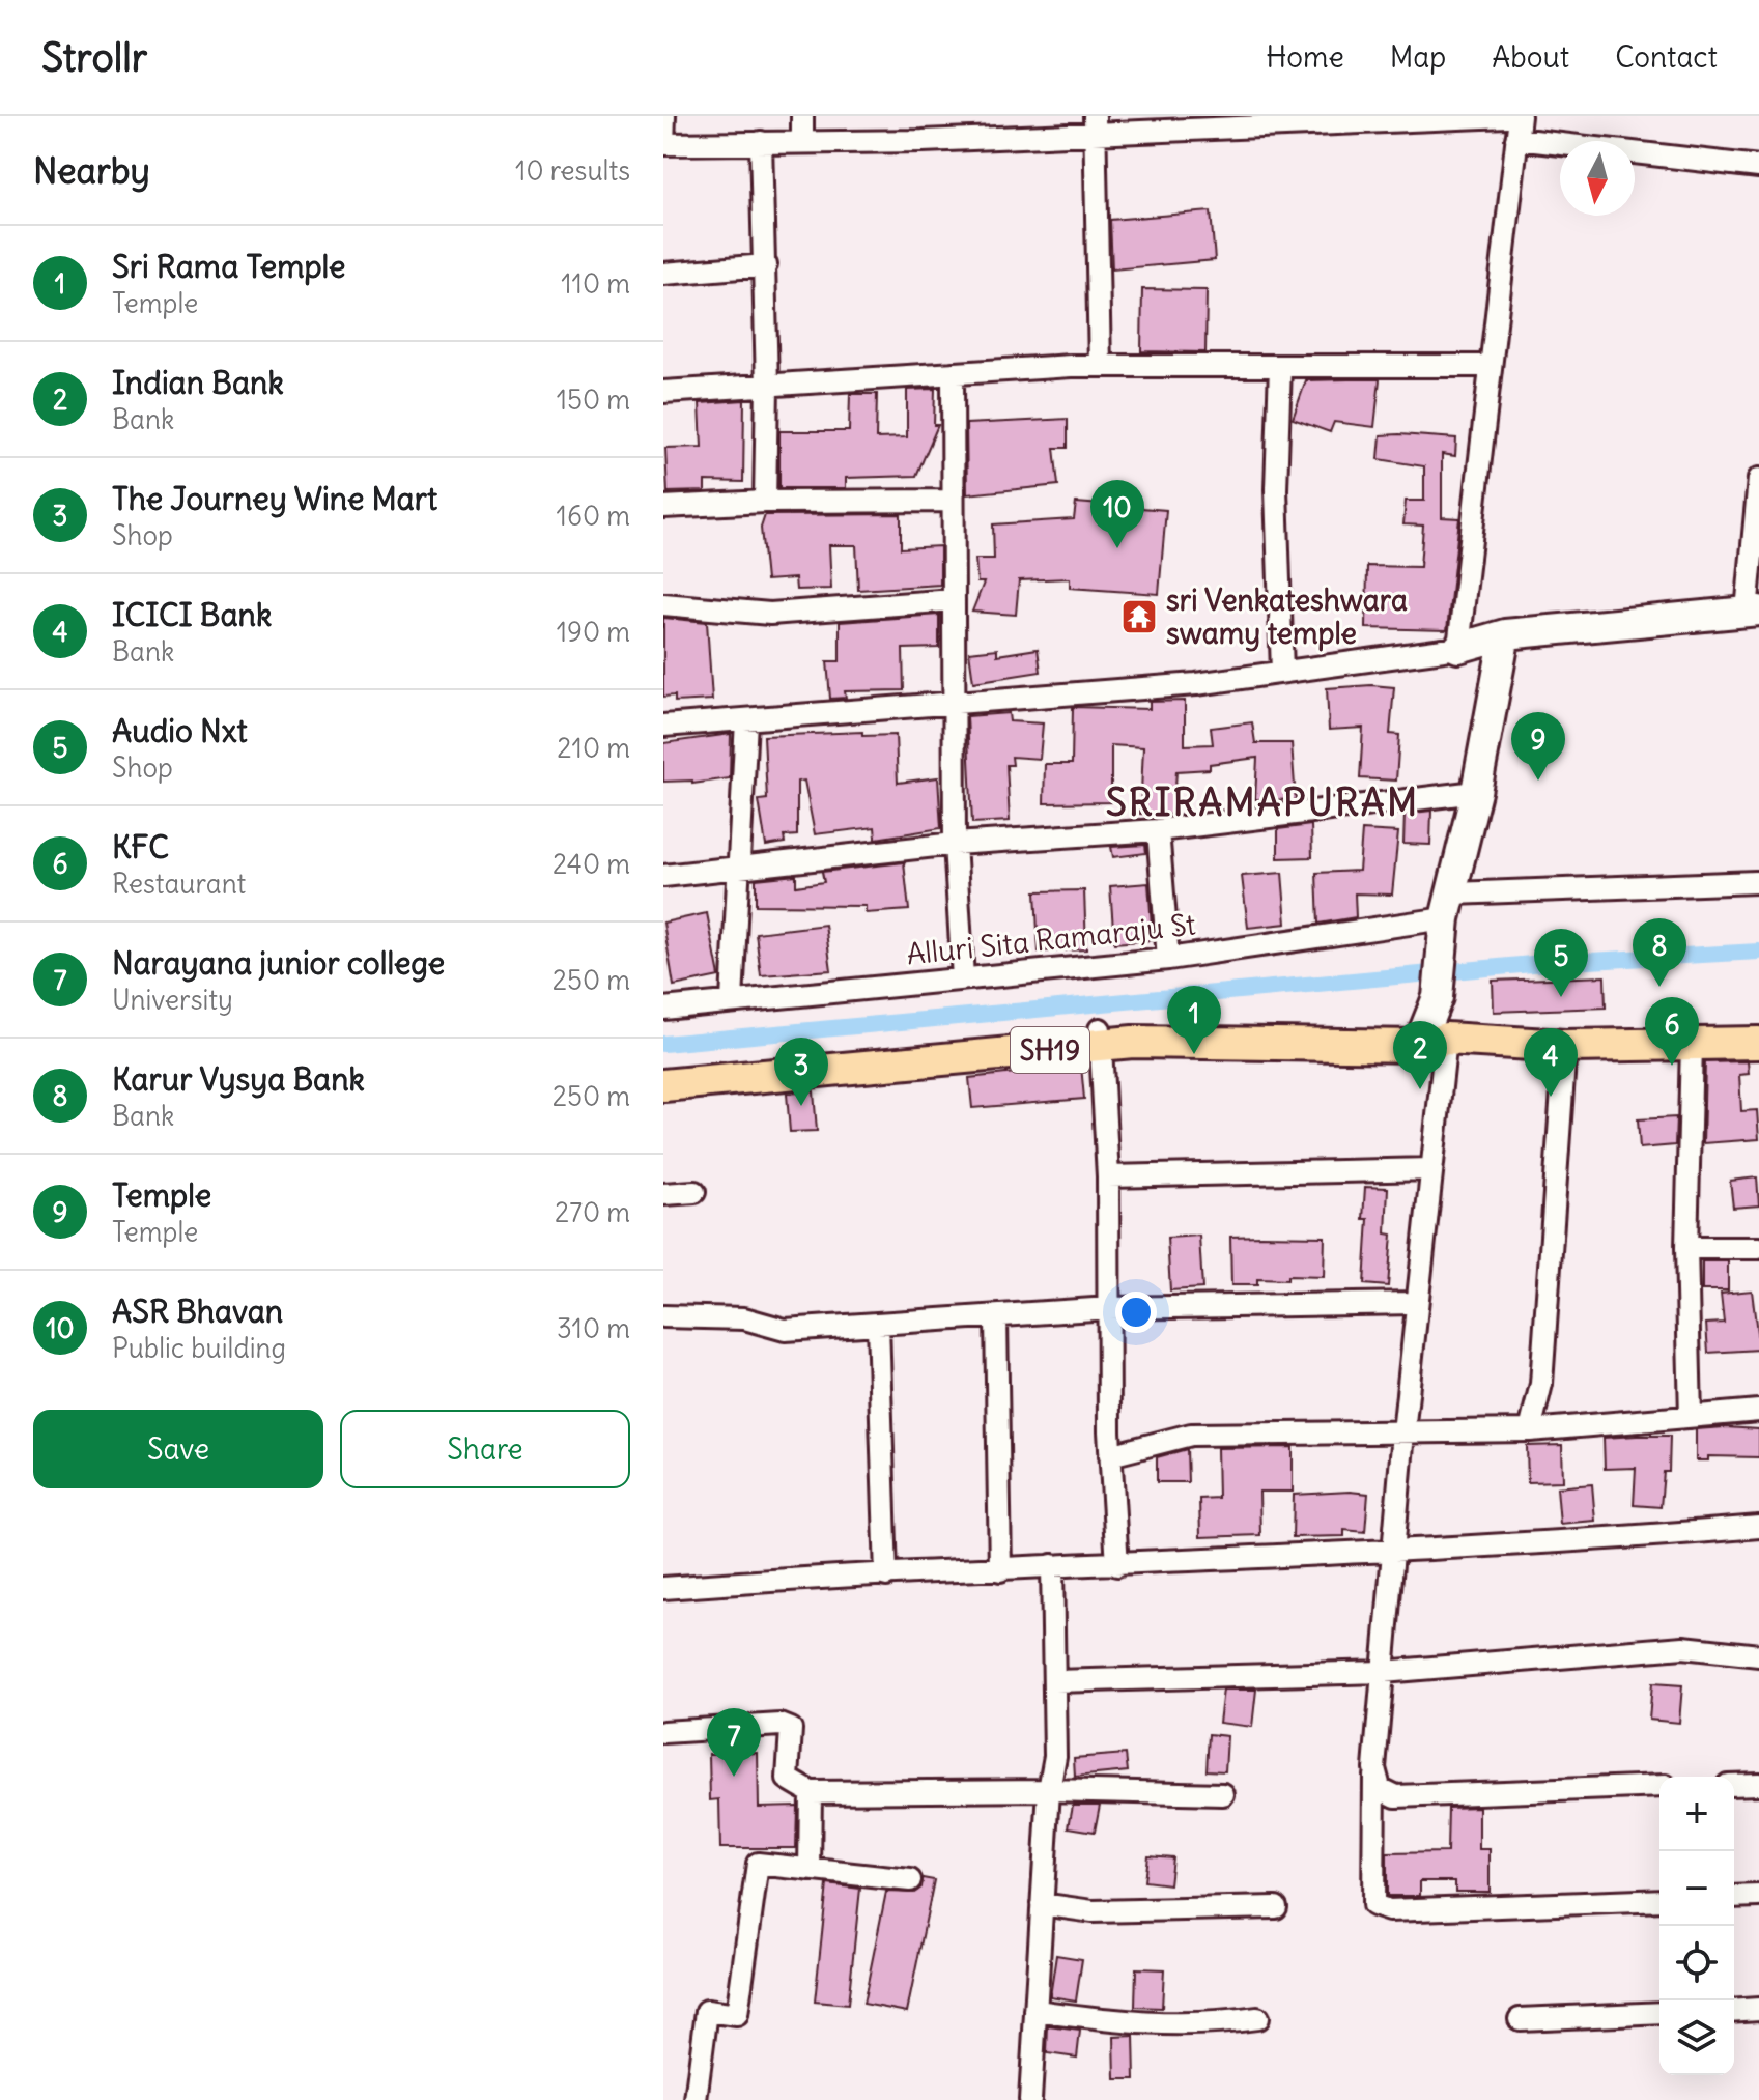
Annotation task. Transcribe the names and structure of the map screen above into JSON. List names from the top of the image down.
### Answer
{
  "streets": {
    "main road": ["SH19"],
    "street": ["Alluri Sita Ramaraju St"]
  },
  "districts": ["SRIRAMAPURAM"],
  "places": {
    "temple": ["sri Venkateshwara swamy temple"]
  },
  "north": "bottom",
  "page": {
    "header": "Strollr",
    "nav": [
      "Home",
      "Map",
      "About",
      "Contact"
    ],
    "heading": ["Nearby", "10 results"],
    "list": [
      {
        "mark": "1",
        "name": "Sri Rama Temple",
        "note": "Temple",
        "value": "110 m"
      },
      {
        "mark": "2",
        "name": "Indian Bank",
        "note": "Bank",
        "value": "150 m"
      },
      {
        "mark": "3",
        "name": "The Journey Wine Mart",
        "note": "Shop",
        "value": "160 m"
      },
      {
        "mark": "4",
        "name": "ICICI Bank",
        "note": "Bank",
        "value": "190 m"
      },
      {
        "mark": "5",
        "name": "Audio Nxt",
        "note": "Shop",
        "value": "210 m"
      },
      {
        "mark": "6",
        "name": "KFC",
        "note": "Restaurant",
        "value": "240 m"
      },
      {
        "mark": "7",
        "name": "Narayana junior college",
        "note": "University",
        "value": "250 m"
      },
      {
        "mark": "8",
        "name": "Karur Vysya Bank",
        "note": "Bank",
        "value": "250 m"
      },
      {
        "mark": "9",
        "name": "Temple",
        "note": "Temple",
        "value": "270 m"
      },
      {
        "mark": "10",
        "name": "ASR Bhavan",
        "note": "Public building",
        "value": "310 m"
      }
    ],
    "pins": [
      "10",
      "9",
      "8",
      "5",
      "1",
      "6",
      "2",
      "4",
      "3",
      "7"
    ],
    "buttons": ["Save", "Share"],
    "map_buttons": ["+", "−"]
  }
}
